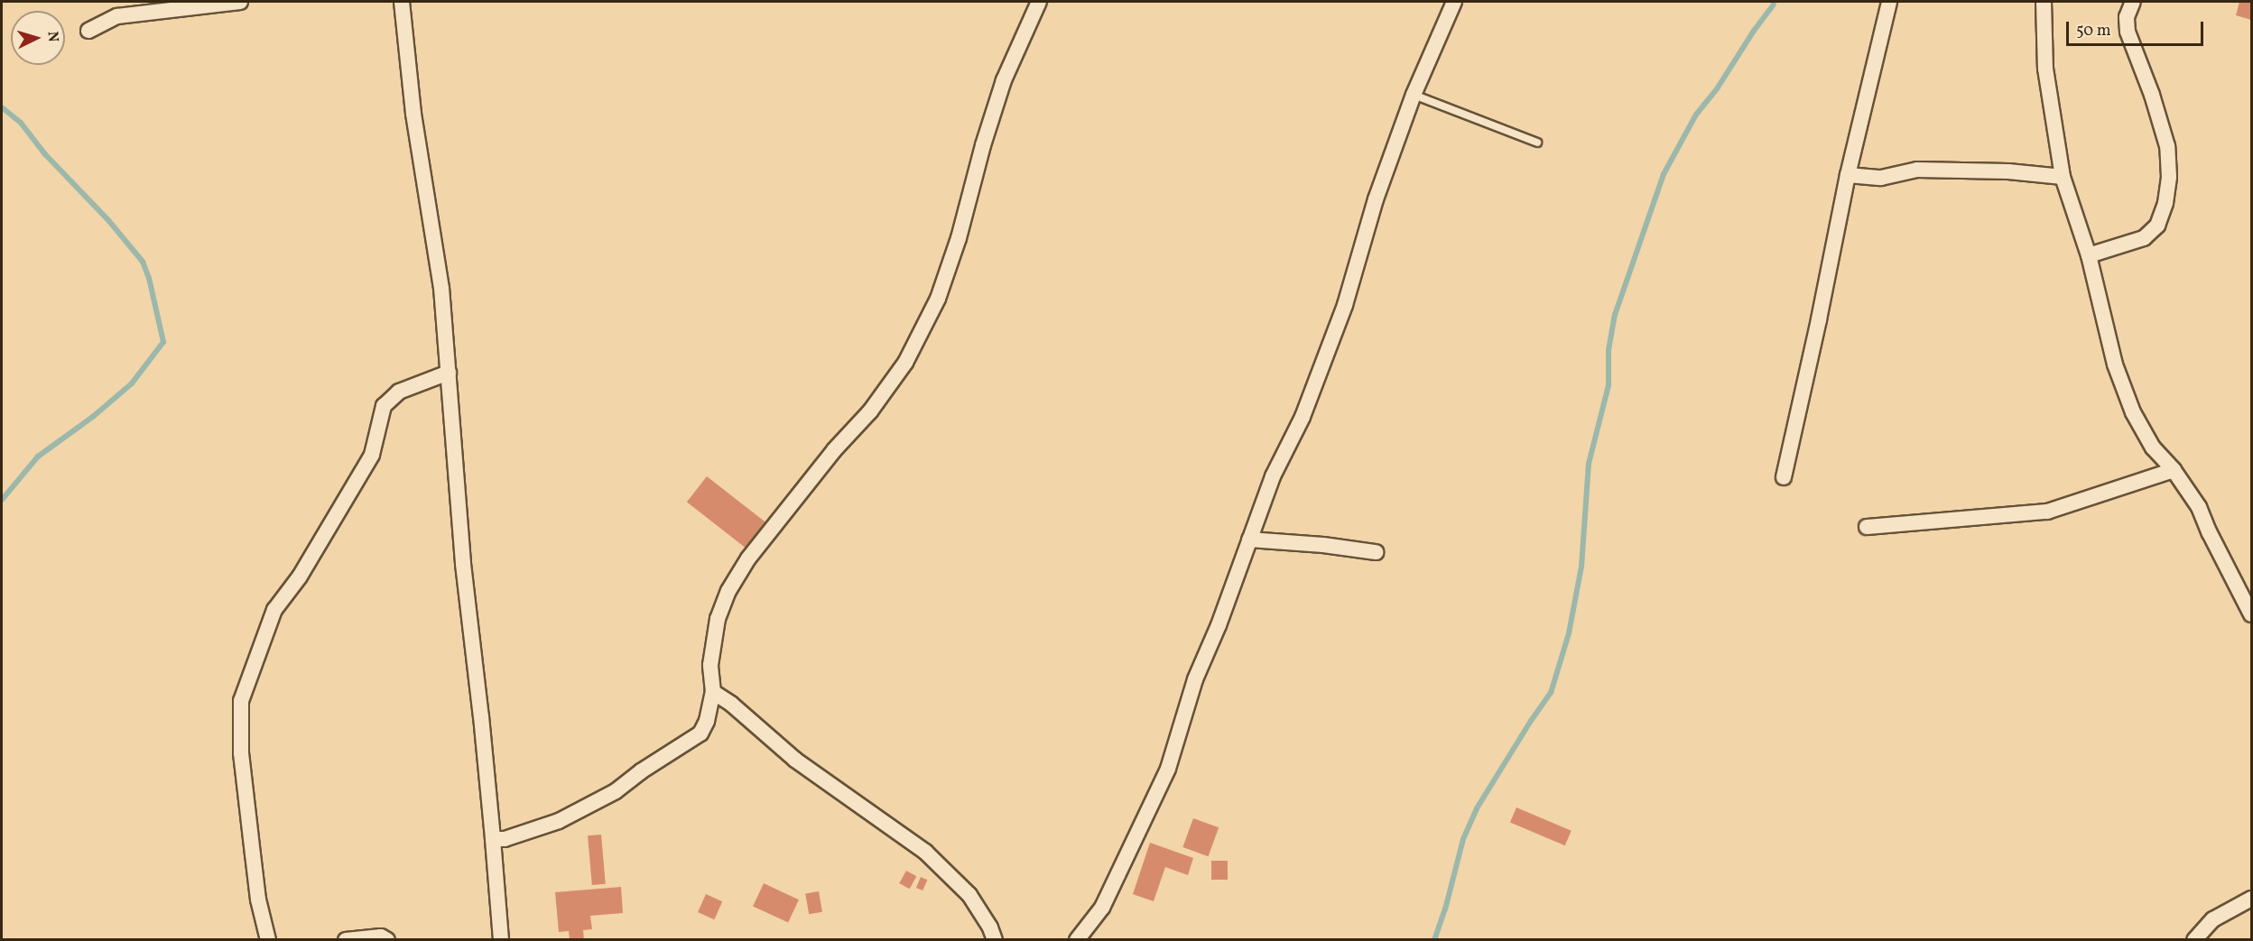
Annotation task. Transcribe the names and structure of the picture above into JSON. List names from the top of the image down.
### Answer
{
  "scale_bar": "50 m",
  "north": "right"
}
